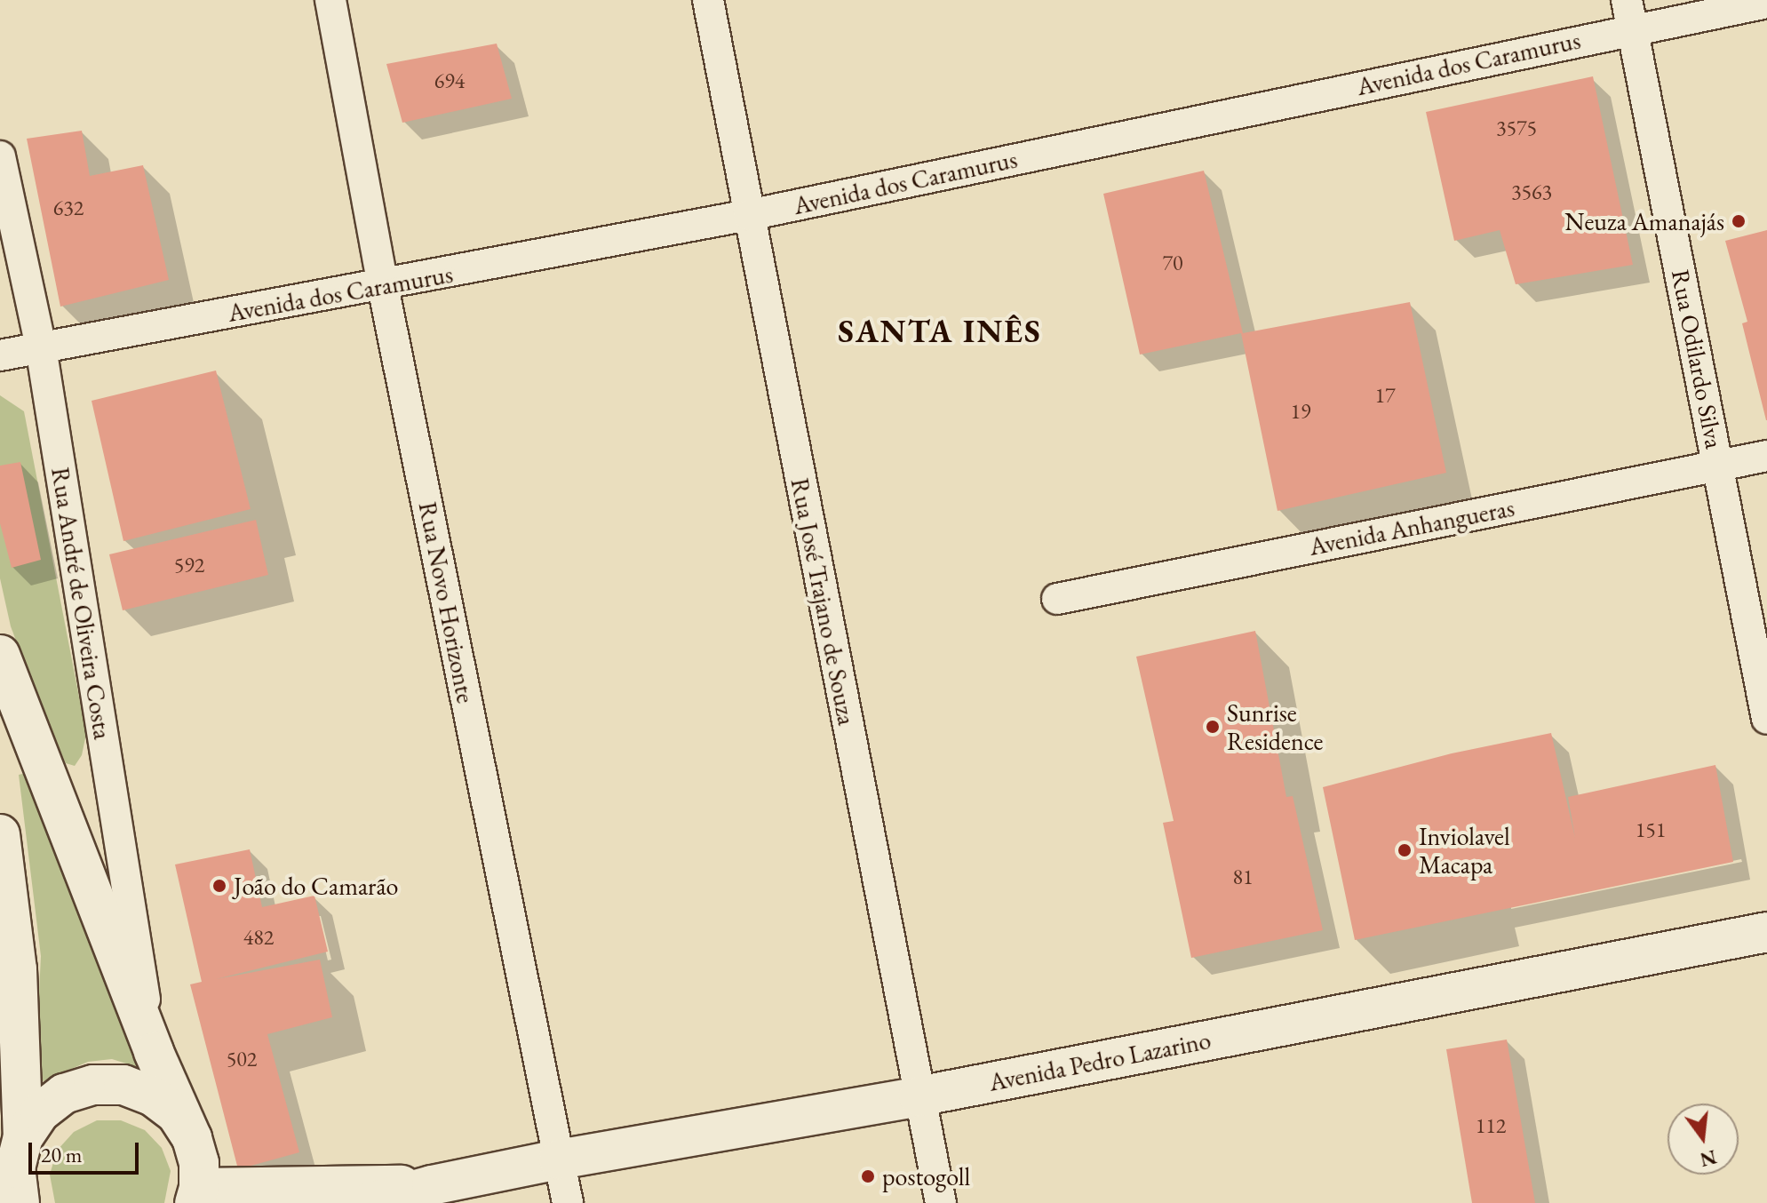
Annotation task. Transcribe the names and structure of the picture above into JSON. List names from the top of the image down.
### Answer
{
  "streets": {
    "main road": ["Rua André de Oliveira Costa", "Avenida Pedro Lazarino"],
    "street": [
      "Avenida dos Caramurus",
      "Rua Odilardo Silva",
      "Avenida Anhangueras",
      "Rua José Trajano de Souza",
      "Rua Novo Horizonte"
    ]
  },
  "crossings": [
    ["Avenida dos Caramurus", "Rua Odilardo Silva"],
    ["Avenida dos Caramurus", "Rua José Trajano de Souza"],
    ["Avenida dos Caramurus", "Rua Novo Horizonte"],
    ["Avenida dos Caramurus", "Rua André de Oliveira Costa"],
    ["Rua Odilardo Silva", "Avenida Anhangueras"],
    ["Rua José Trajano de Souza", "Avenida Pedro Lazarino"],
    ["Rua Novo Horizonte", "Avenida Pedro Lazarino"]
  ],
  "districts": ["SANTA INÊS"],
  "places": [
    "Neuza Amanajás",
    "Sunrise Residence",
    "Inviolavel Macapa",
    "João do Camarão",
    "postogoll"
  ],
  "house_numbers": [
    "694",
    "3575",
    "3563",
    "632",
    "70",
    "17",
    "19",
    "592",
    "151",
    "81",
    "482",
    "502",
    "112"
  ],
  "scale_bar": "20 m",
  "north": "bottom"
}
